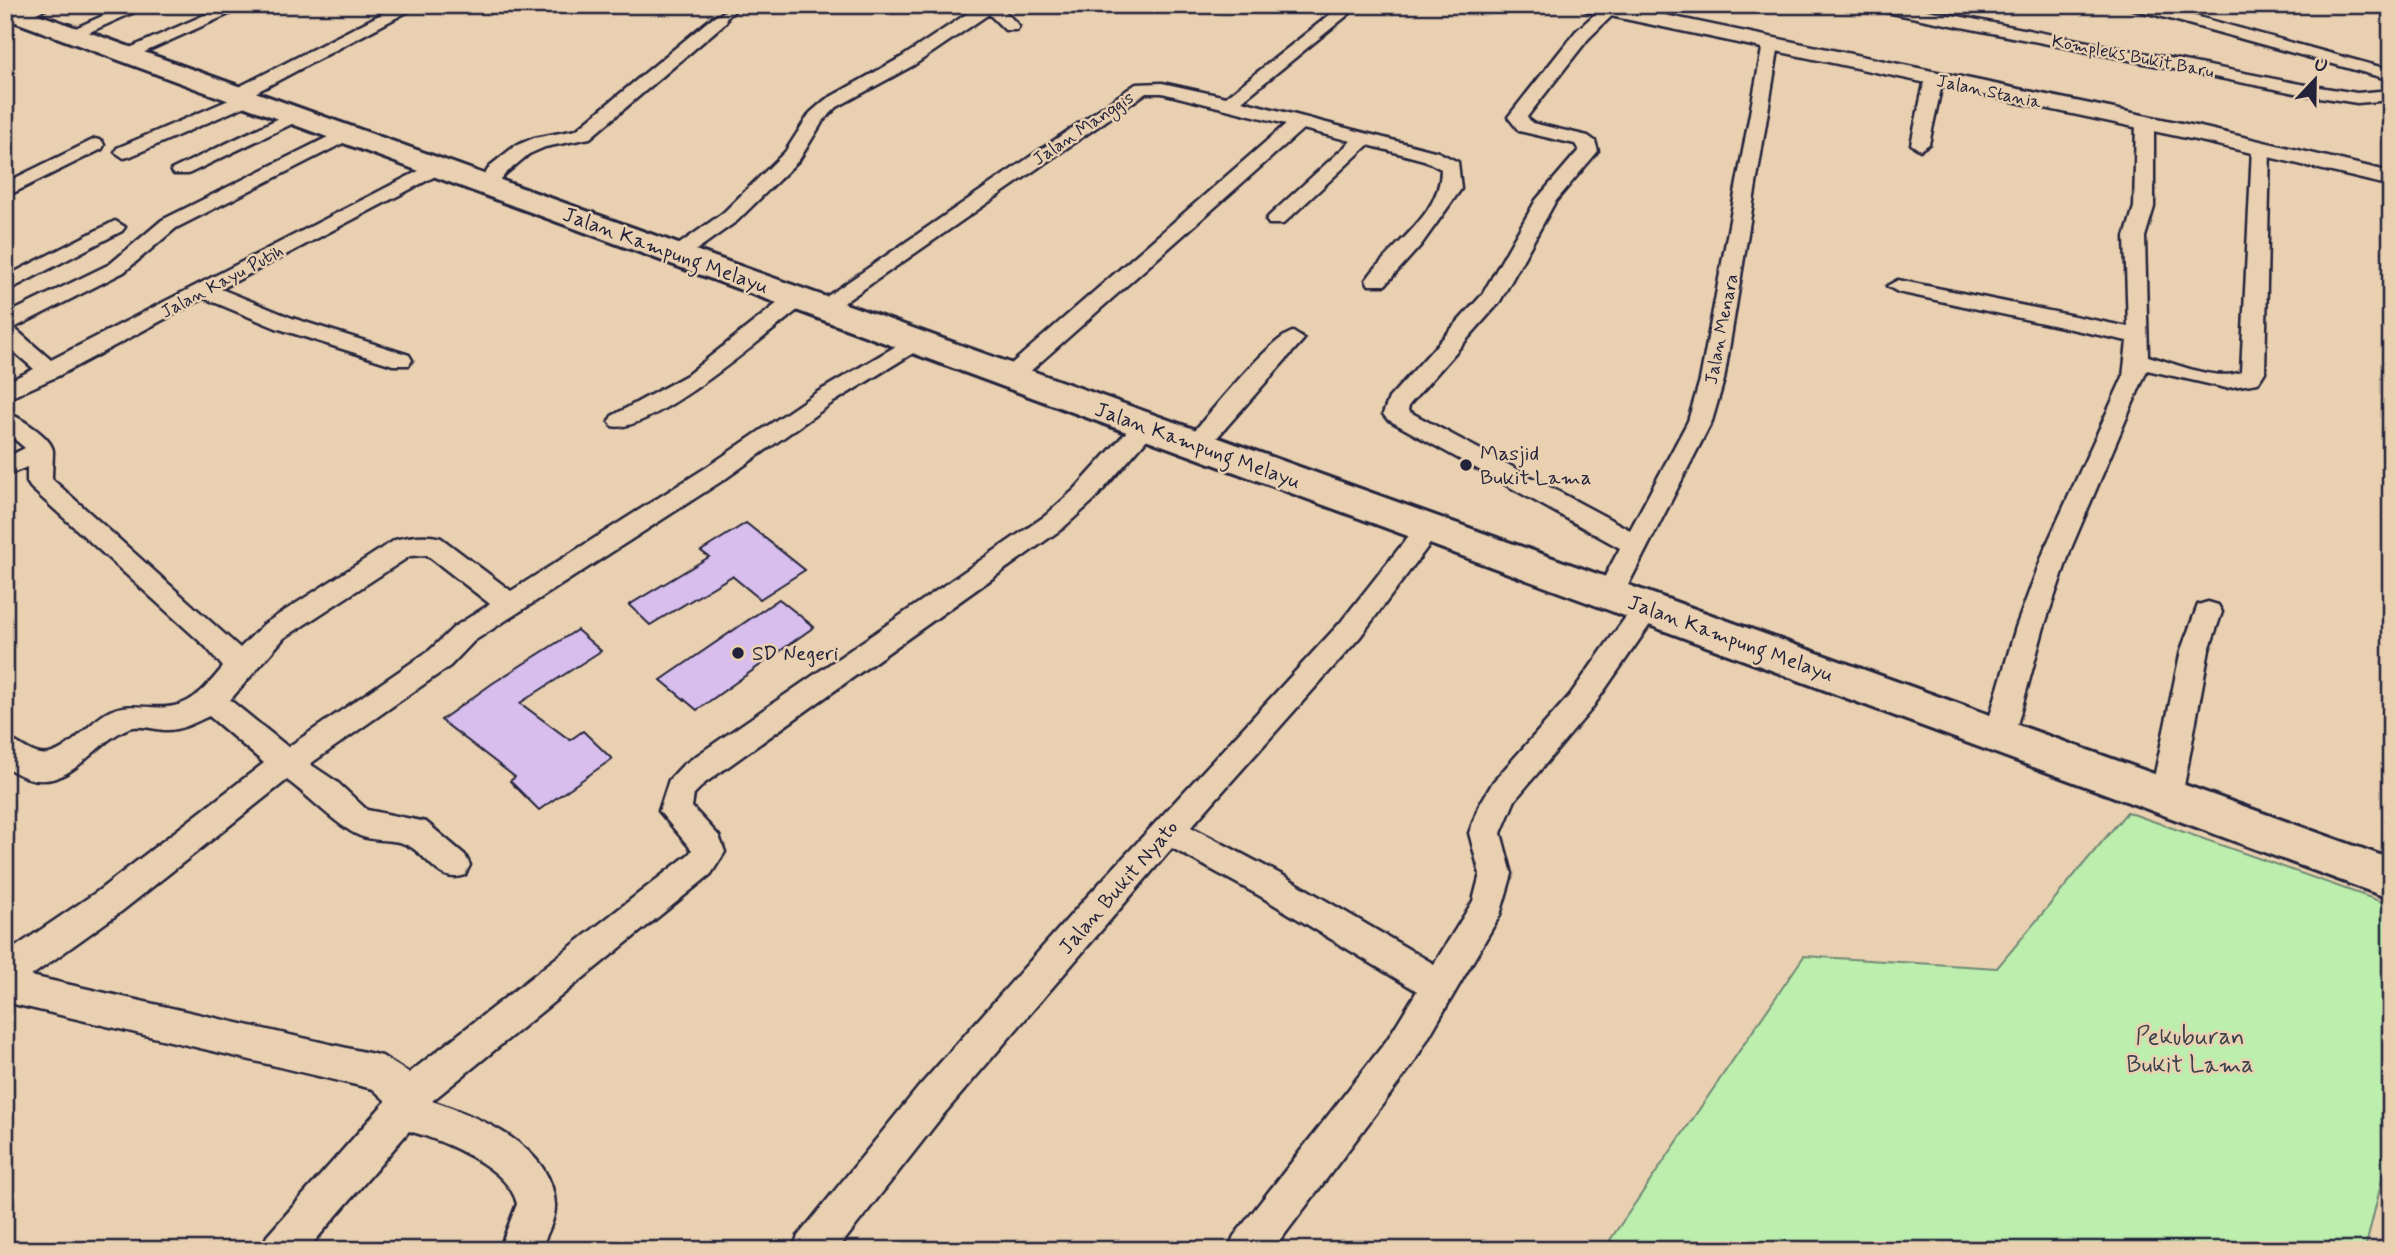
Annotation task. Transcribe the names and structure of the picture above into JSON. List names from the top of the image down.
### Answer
{
  "streets": {
    "main road": ["Jalan Kampung Melayu"],
    "street": [
      "Kompleks Bukit Baru",
      "Jalan Stania",
      "Jalan Manggis",
      "Jalan Kayu Putih",
      "Jalan Menara",
      "Jalan Bukit Nyato"
    ]
  },
  "crossings": [
    ["Jalan Stania", "Jalan Menara"],
    ["Jalan Manggis", "Jalan Kampung Melayu"],
    ["Jalan Kampung Melayu", "Jalan Kayu Putih"],
    ["Jalan Kampung Melayu", "Jalan Menara"],
    ["Jalan Kampung Melayu", "Jalan Bukit Nyato"]
  ],
  "parks": ["Pekuburan Bukit Lama"],
  "places": ["Masjid Bukit Lama", "SD Negeri"],
  "north": "top"
}
